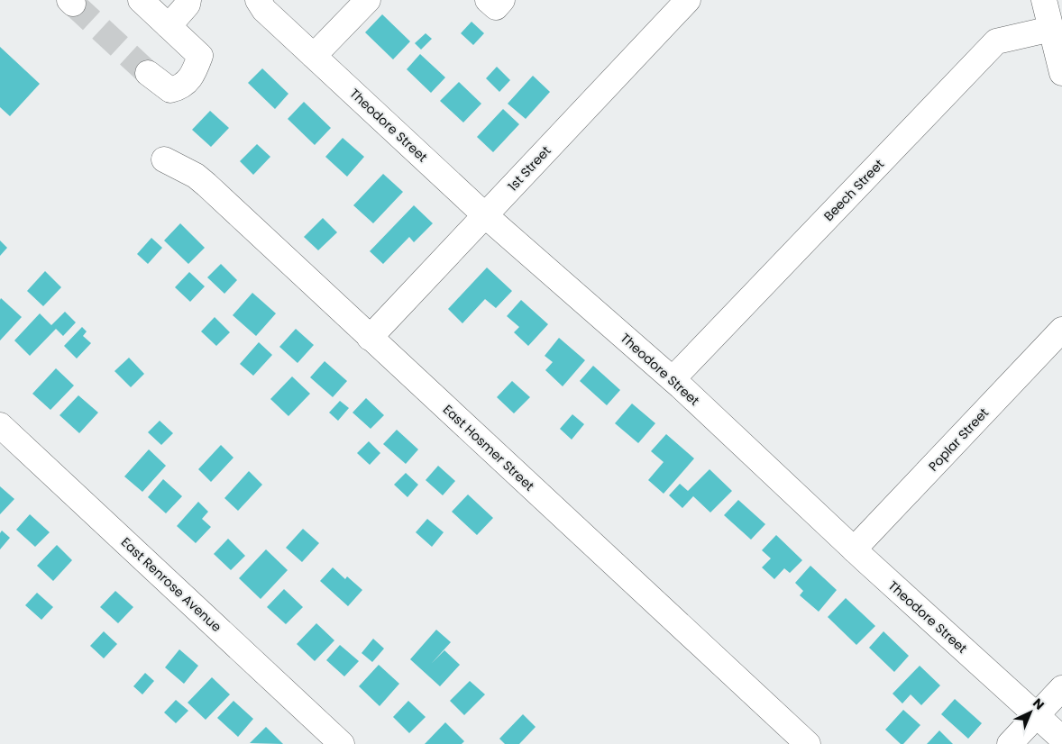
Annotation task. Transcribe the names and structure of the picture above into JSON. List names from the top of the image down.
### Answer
{
  "streets": {
    "street": [
      "Theodore Street",
      "1st Street",
      "Beech Street",
      "Poplar Street",
      "East Hosmer Street",
      "East Renrose Avenue"
    ]
  },
  "crossings": [
    ["Theodore Street", "1st Street"],
    ["Theodore Street", "Beech Street"],
    ["Theodore Street", "Poplar Street"],
    ["1st Street", "East Hosmer Street"]
  ],
  "north": "top right"
}
